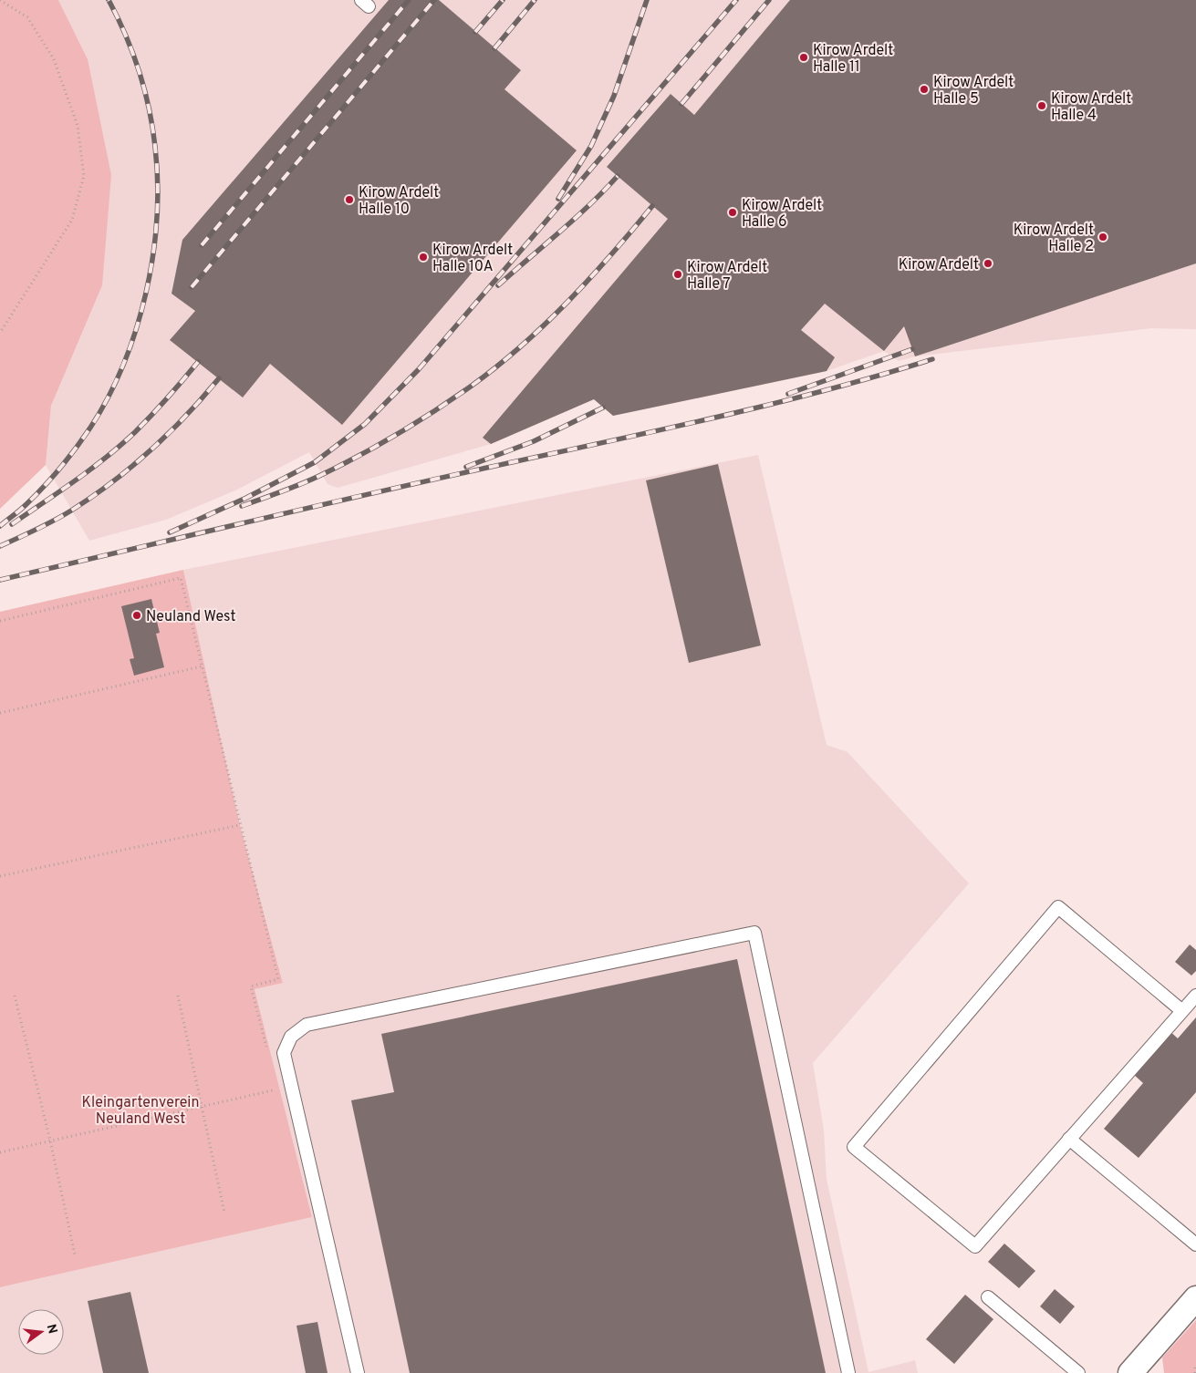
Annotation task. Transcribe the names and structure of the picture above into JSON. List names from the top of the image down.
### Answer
{
  "parks": ["Kleingartenverein Neuland West"],
  "places": [
    "Kirow Ardelt Halle 11",
    "Kirow Ardelt Halle 5",
    "Kirow Ardelt Halle 4",
    "Kirow Ardelt Halle 10",
    "Kirow Ardelt Halle 6",
    "Kirow Ardelt Halle 2",
    "Kirow Ardelt Halle 10A",
    "Kirow Ardelt",
    "Kirow Ardelt Halle 7",
    "Neuland West"
  ],
  "north": "right"
}
